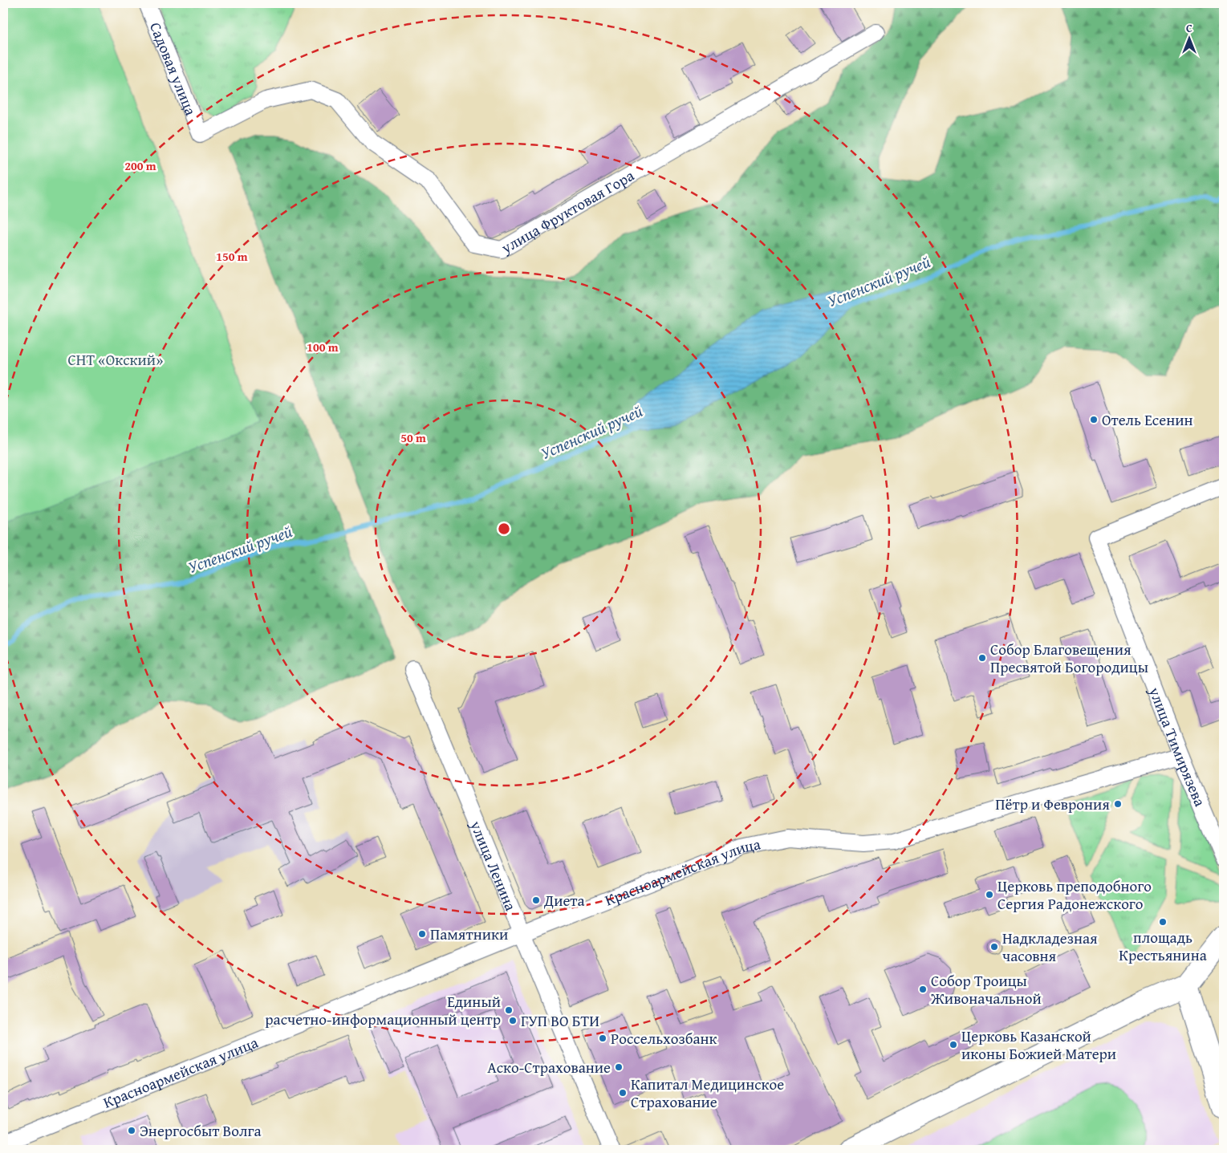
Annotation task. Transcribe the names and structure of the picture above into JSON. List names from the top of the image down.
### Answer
{
  "streets": {
    "street": [
      "Садовая улица",
      "улица Фруктовая Гора",
      "улица Тимирязева",
      "улица Ленина",
      "Красноармейская улица"
    ]
  },
  "crossings": [
    ["Садовая улица", "улица Фруктовая Гора"],
    ["улица Тимирязева", "Красноармейская улица"],
    ["улица Ленина", "Красноармейская улица"]
  ],
  "water": ["Успенский ручей"],
  "parks": ["СНТ «Окский»"],
  "places": [
    "Отель Есенин",
    "Собор Благовещения Пресвятой Богородицы",
    "Пётр и Феврония",
    "Церковь преподобного Сергия Радонежского",
    "Диета",
    "площадь Крестьянина",
    "Памятники",
    "Надкладезная часовня",
    "Собор Троицы Живоначальной",
    "Единый расчетно-информационный центр",
    "ГУП ВО БТИ",
    "Россельхозбанк",
    "Церковь Казанской иконы Божией Матери",
    "Аско-Страхование",
    "Капитал Медицинское Страхование",
    "Энергосбыт Волга"
  ],
  "north": "top",
  "rings": [
    "200 m",
    "150 m",
    "100 m",
    "50 m"
  ]
}
